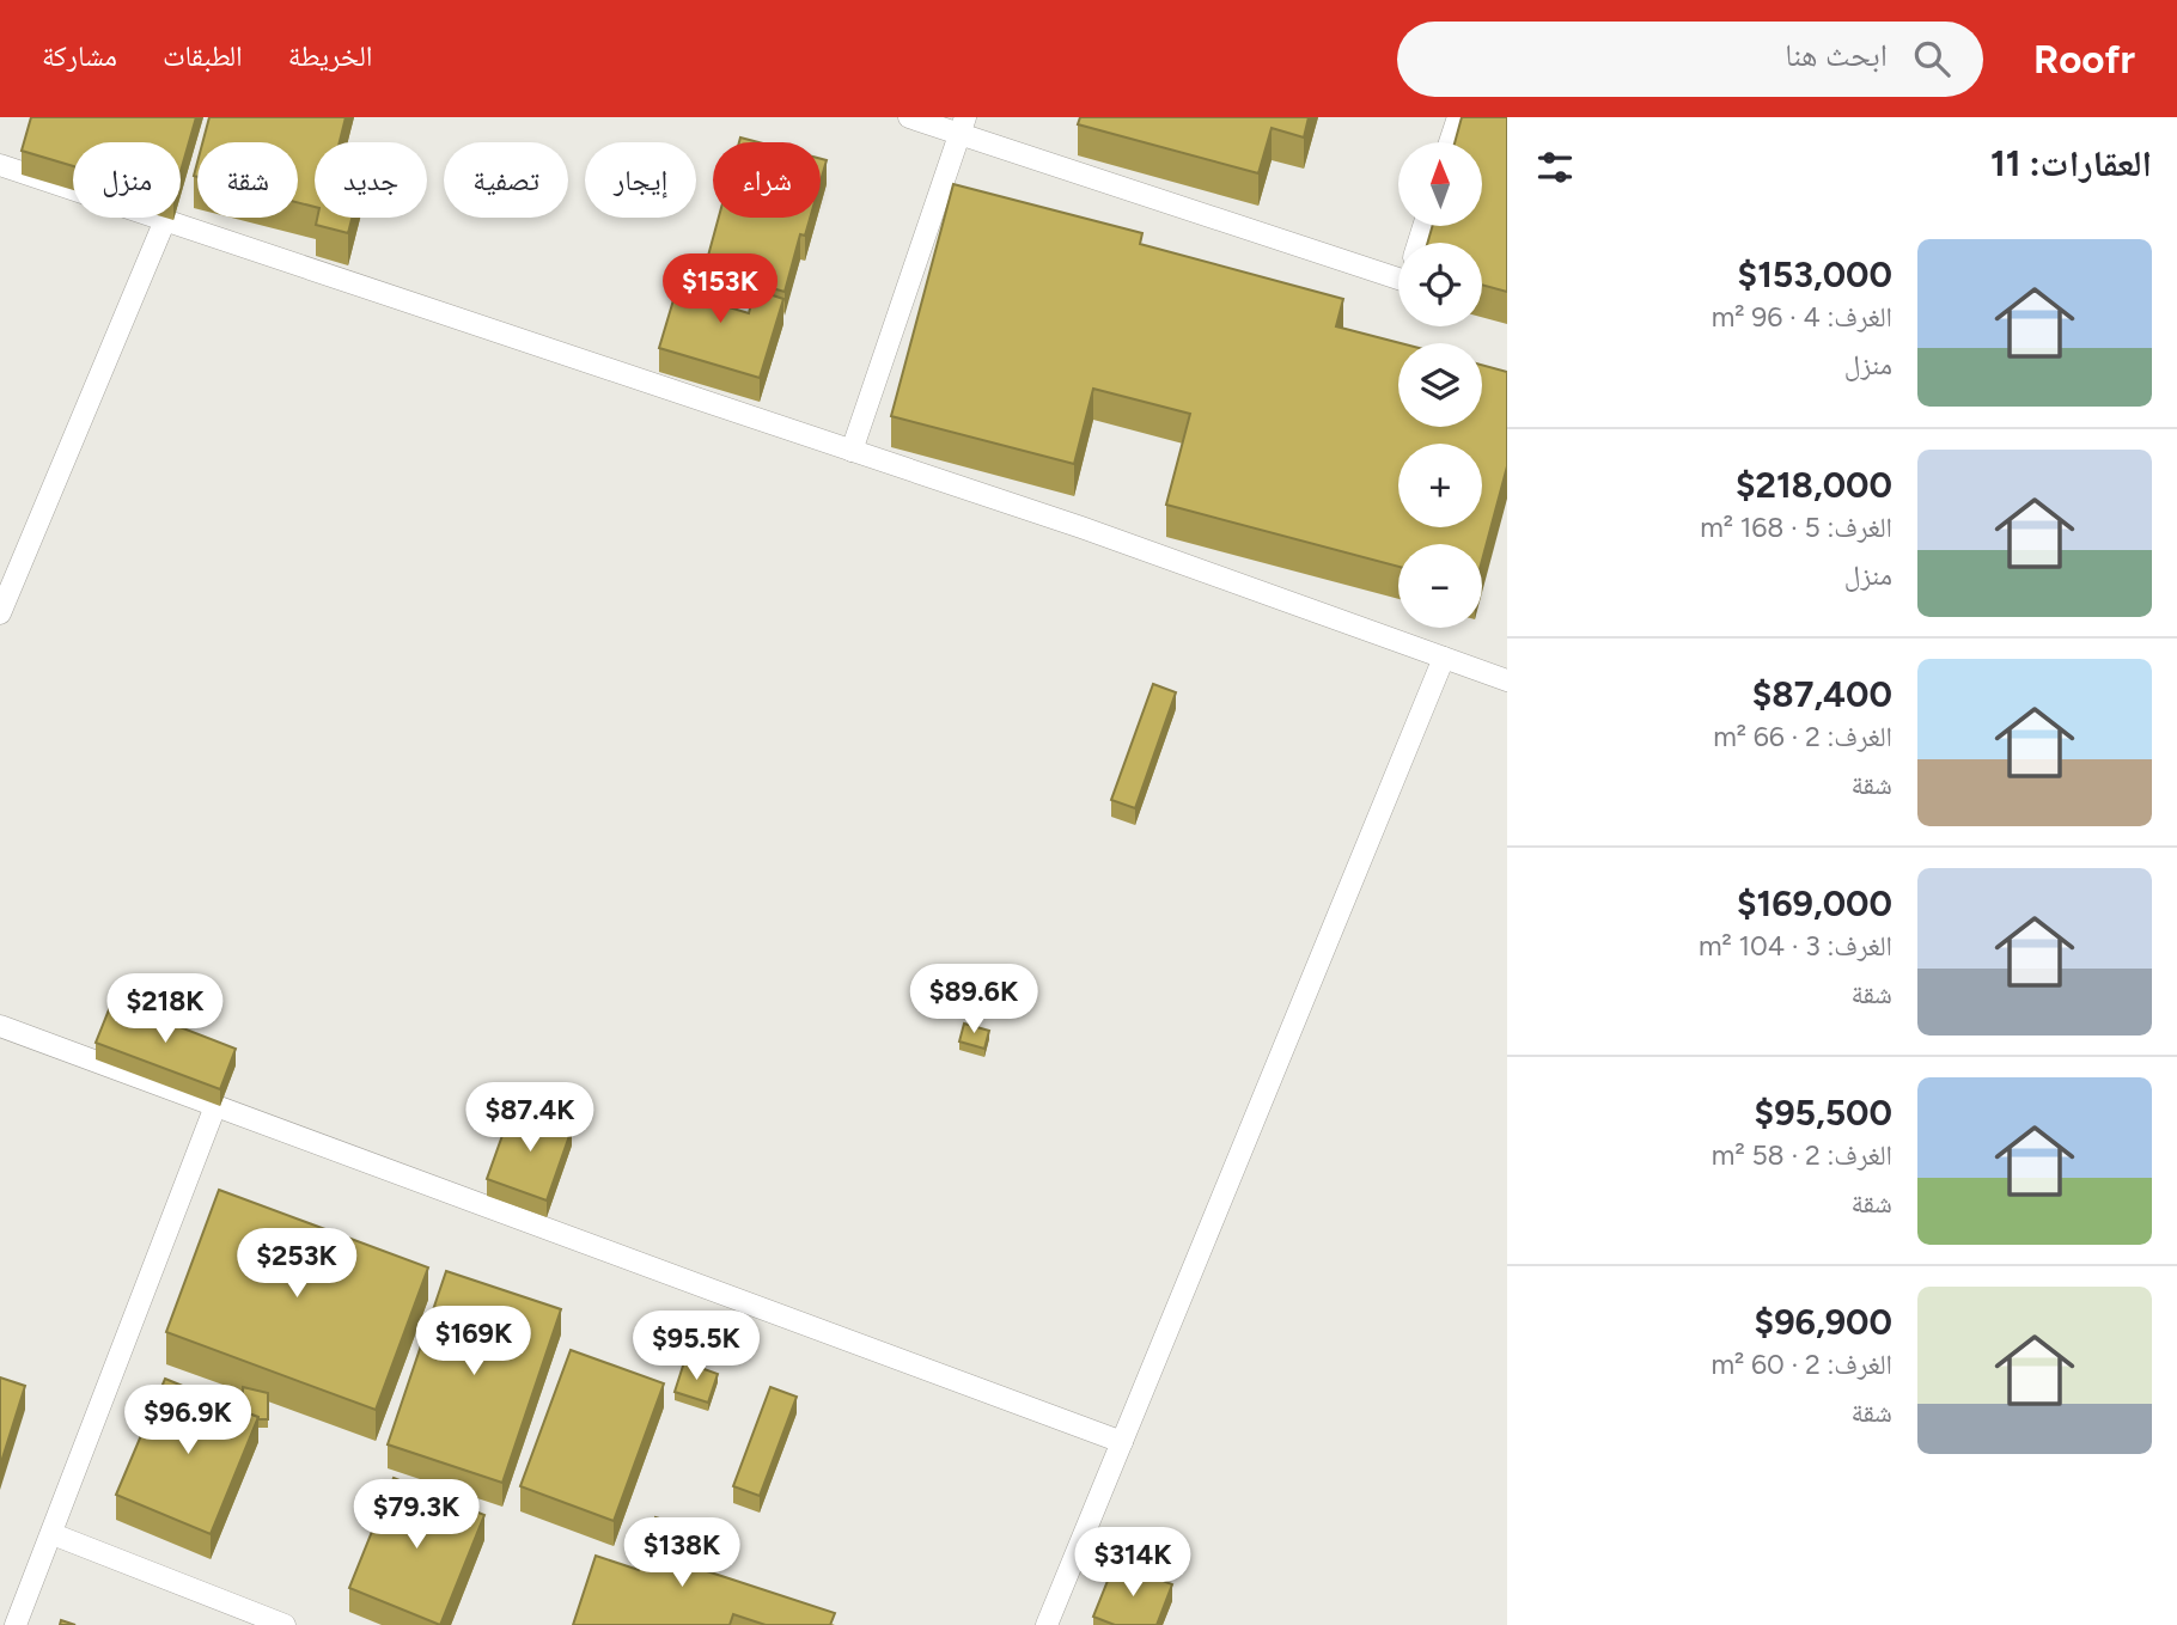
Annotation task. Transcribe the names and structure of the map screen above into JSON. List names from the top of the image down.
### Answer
{
  "north": "top",
  "page": {
    "header": "Roofr",
    "search": "ابحث هنا",
    "nav": ["الخريطة", "الطبقات", "مشاركة"],
    "heading": "العقارات: 11",
    "map_buttons": ["+", "−"],
    "chip": [
      "شراء",
      "إيجار",
      "تصفية",
      "جديد",
      "شقة",
      "منزل"
    ],
    "list": [
      {
        "name": "$153,000",
        "note": "الغرف: 4 · 96 m² · منزل"
      },
      {
        "name": "$218,000",
        "note": "الغرف: 5 · 168 m² · منزل"
      },
      {
        "name": "$87,400",
        "note": "الغرف: 2 · 66 m² · شقة"
      },
      {
        "name": "$169,000",
        "note": "الغرف: 3 · 104 m² · شقة"
      },
      {
        "name": "$95,500",
        "note": "الغرف: 2 · 58 m² · شقة"
      },
      {
        "name": "$96,900",
        "note": "الغرف: 2 · 60 m² · شقة"
      }
    ],
    "price": [
      "$153K",
      "$89.6K",
      "$218K",
      "$87.4K",
      "$253K",
      "$169K",
      "$95.5K",
      "$96.9K",
      "$79.3K",
      "$138K",
      "$314K"
    ]
  }
}
